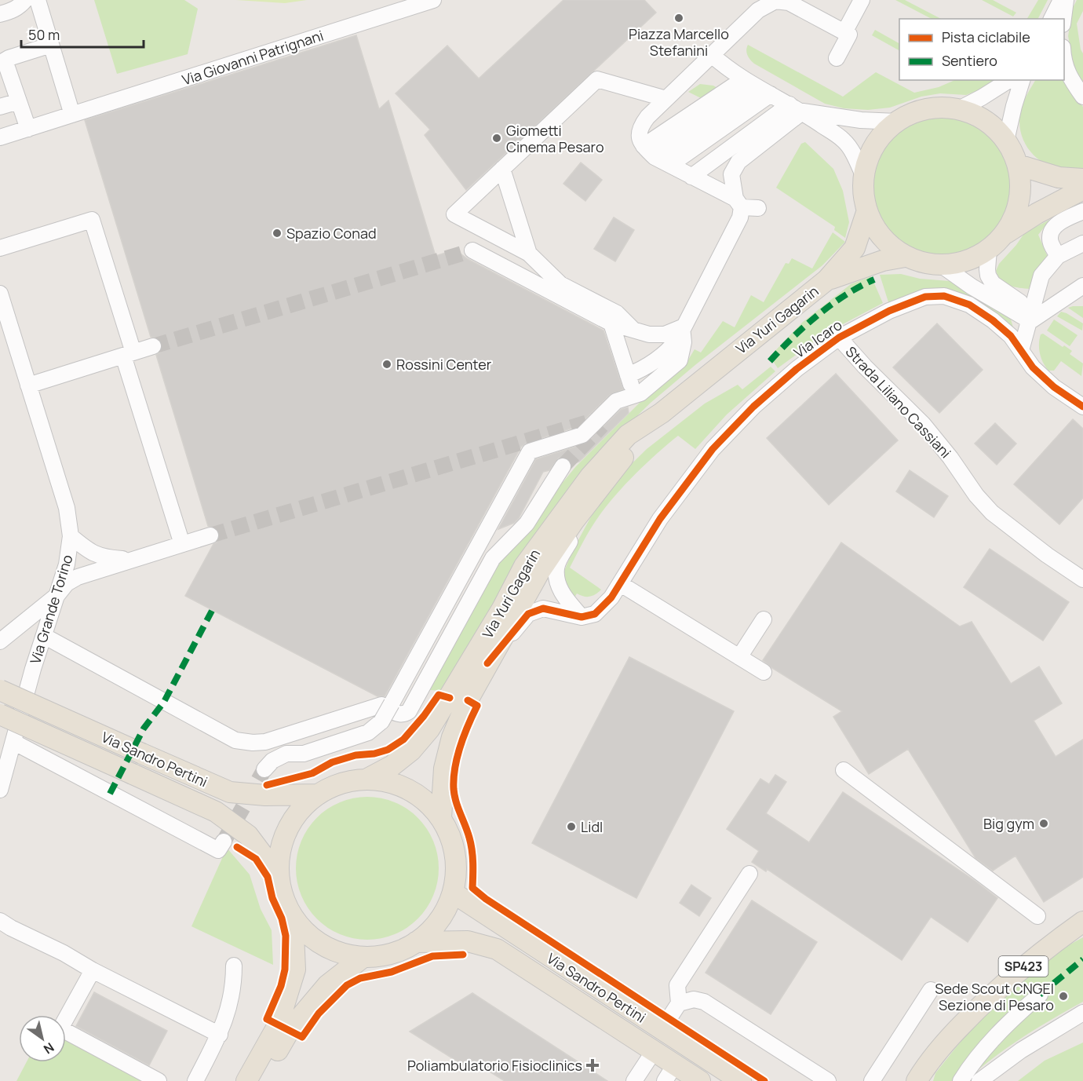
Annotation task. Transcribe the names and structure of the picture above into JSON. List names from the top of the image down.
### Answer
{
  "streets": {
    "main road": ["Via Yuri Gagarin", "Via Sandro Pertini", "SP423"],
    "street": [
      "Via Giovanni Patrignani",
      "Via Icaro",
      "Strada Liliano Cassiani",
      "Via Grande Torino"
    ]
  },
  "crossings": [
    ["Via Yuri Gagarin", "Via Icaro"],
    ["Via Icaro", "Strada Liliano Cassiani"]
  ],
  "places": {
    "other": [
      "Piazza Marcello Stefanini",
      "Giometti Cinema Pesaro",
      "Spazio Conad",
      "Rossini Center",
      "Big gym",
      "Lidl",
      "Sede Scout CNGEI Sezione di Pesaro"
    ],
    "health": ["Poliambulatorio Fisioclinics"]
  },
  "legend": ["Pista ciclabile", "Sentiero"],
  "scale_bar": "50 m",
  "north": "bottom right"
}
